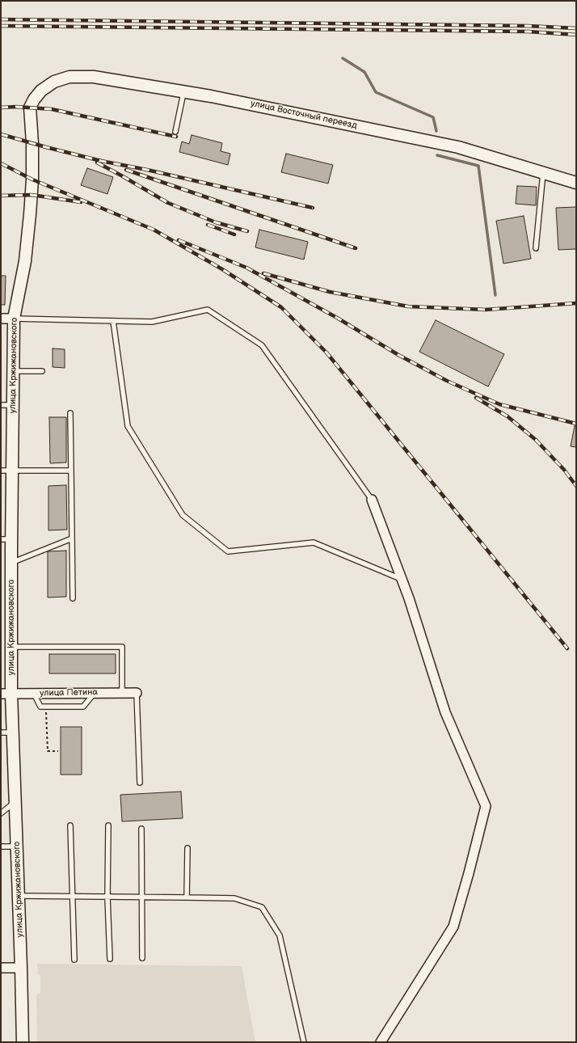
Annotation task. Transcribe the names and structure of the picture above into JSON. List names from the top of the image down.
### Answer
{
  "streets": {
    "street": ["улица Восточный переезд", "улица Кржижановского", "улица Петина"]
  },
  "crossings": [
    ["улица Восточный переезд", "улица Кржижановского"],
    ["улица Кржижановского", "улица Петина"]
  ]
}
